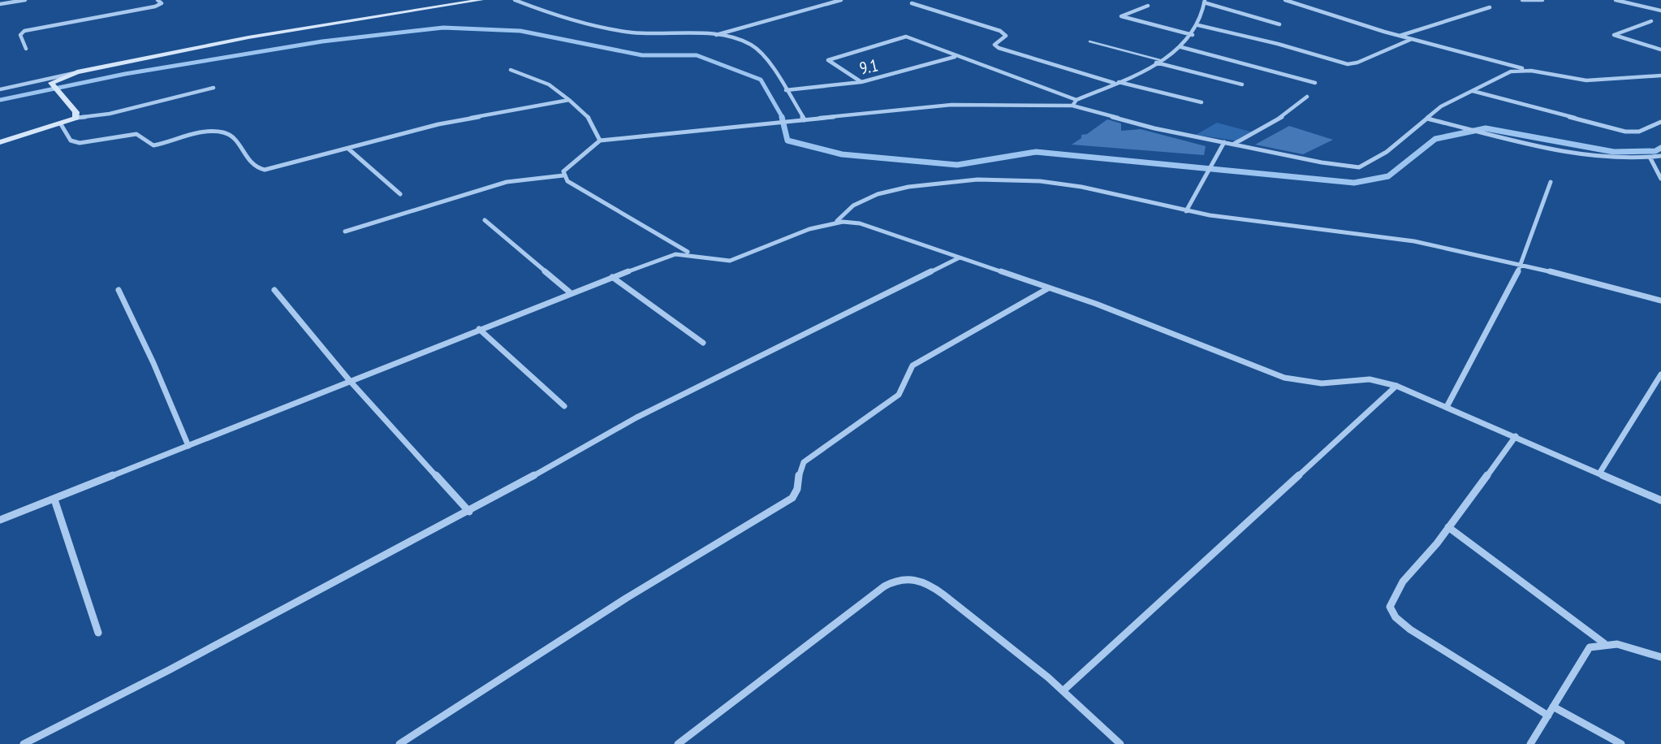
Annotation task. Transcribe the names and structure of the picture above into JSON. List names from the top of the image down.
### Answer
{
  "streets": {
    "street": ["9.1"]
  }
}
